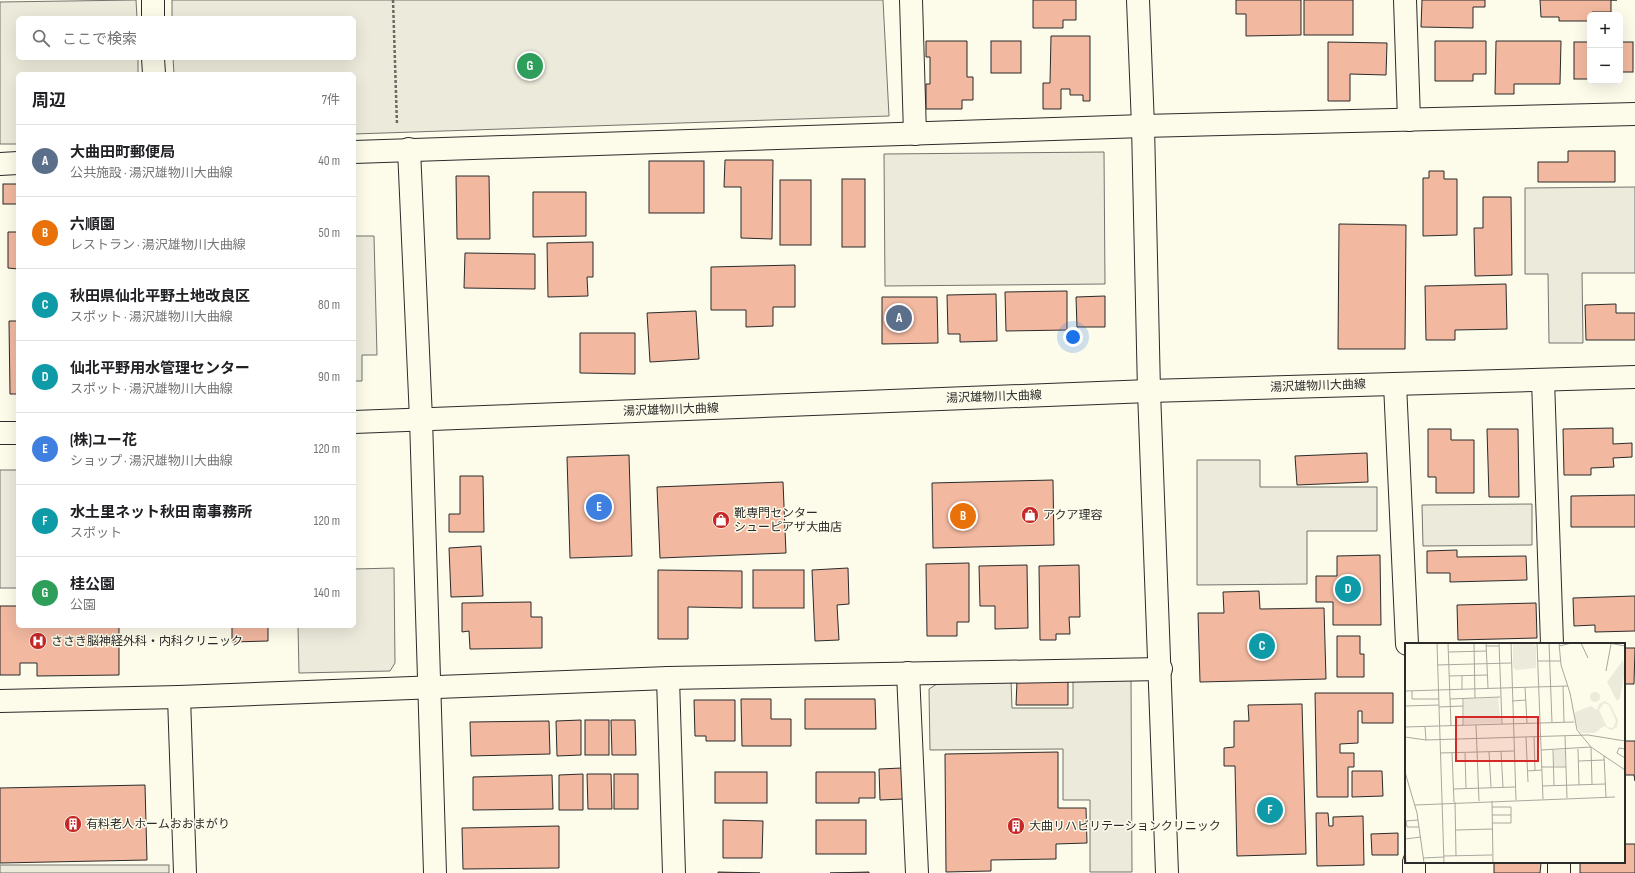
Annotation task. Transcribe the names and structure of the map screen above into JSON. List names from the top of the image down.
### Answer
{
  "streets": {
    "street": ["湯沢雄物川大曲線"]
  },
  "places": {
    "shop": ["アクア理容", "靴専門センター シューピアザ大曲店"],
    "hospital": ["ささき脳神経外科・内科クリニック"],
    "building": ["有料老人ホームおおまがり", "大曲リハビリテーションクリニック"]
  },
  "page": {
    "map_buttons": ["+", "−"],
    "search": "ここで検索",
    "pins": [
      "G",
      "A",
      "E",
      "B",
      "D",
      "C",
      "F"
    ],
    "heading": ["周辺", "7件"],
    "list": [
      {
        "mark": "A",
        "name": "大曲田町郵便局",
        "note": "公共施設 · 湯沢雄物川大曲線",
        "value": "40 m"
      },
      {
        "mark": "B",
        "name": "六順園",
        "note": "レストラン · 湯沢雄物川大曲線",
        "value": "50 m"
      },
      {
        "mark": "C",
        "name": "秋田県仙北平野土地改良区",
        "note": "スポット · 湯沢雄物川大曲線",
        "value": "80 m"
      },
      {
        "mark": "D",
        "name": "仙北平野用水管理センター",
        "note": "スポット · 湯沢雄物川大曲線",
        "value": "90 m"
      },
      {
        "mark": "E",
        "name": "(株)ユー花",
        "note": "ショップ · 湯沢雄物川大曲線",
        "value": "120 m"
      },
      {
        "mark": "F",
        "name": "水土里ネット秋田 南事務所",
        "note": "スポット",
        "value": "120 m"
      },
      {
        "mark": "G",
        "name": "桂公園",
        "note": "公園",
        "value": "140 m"
      }
    ]
  }
}
